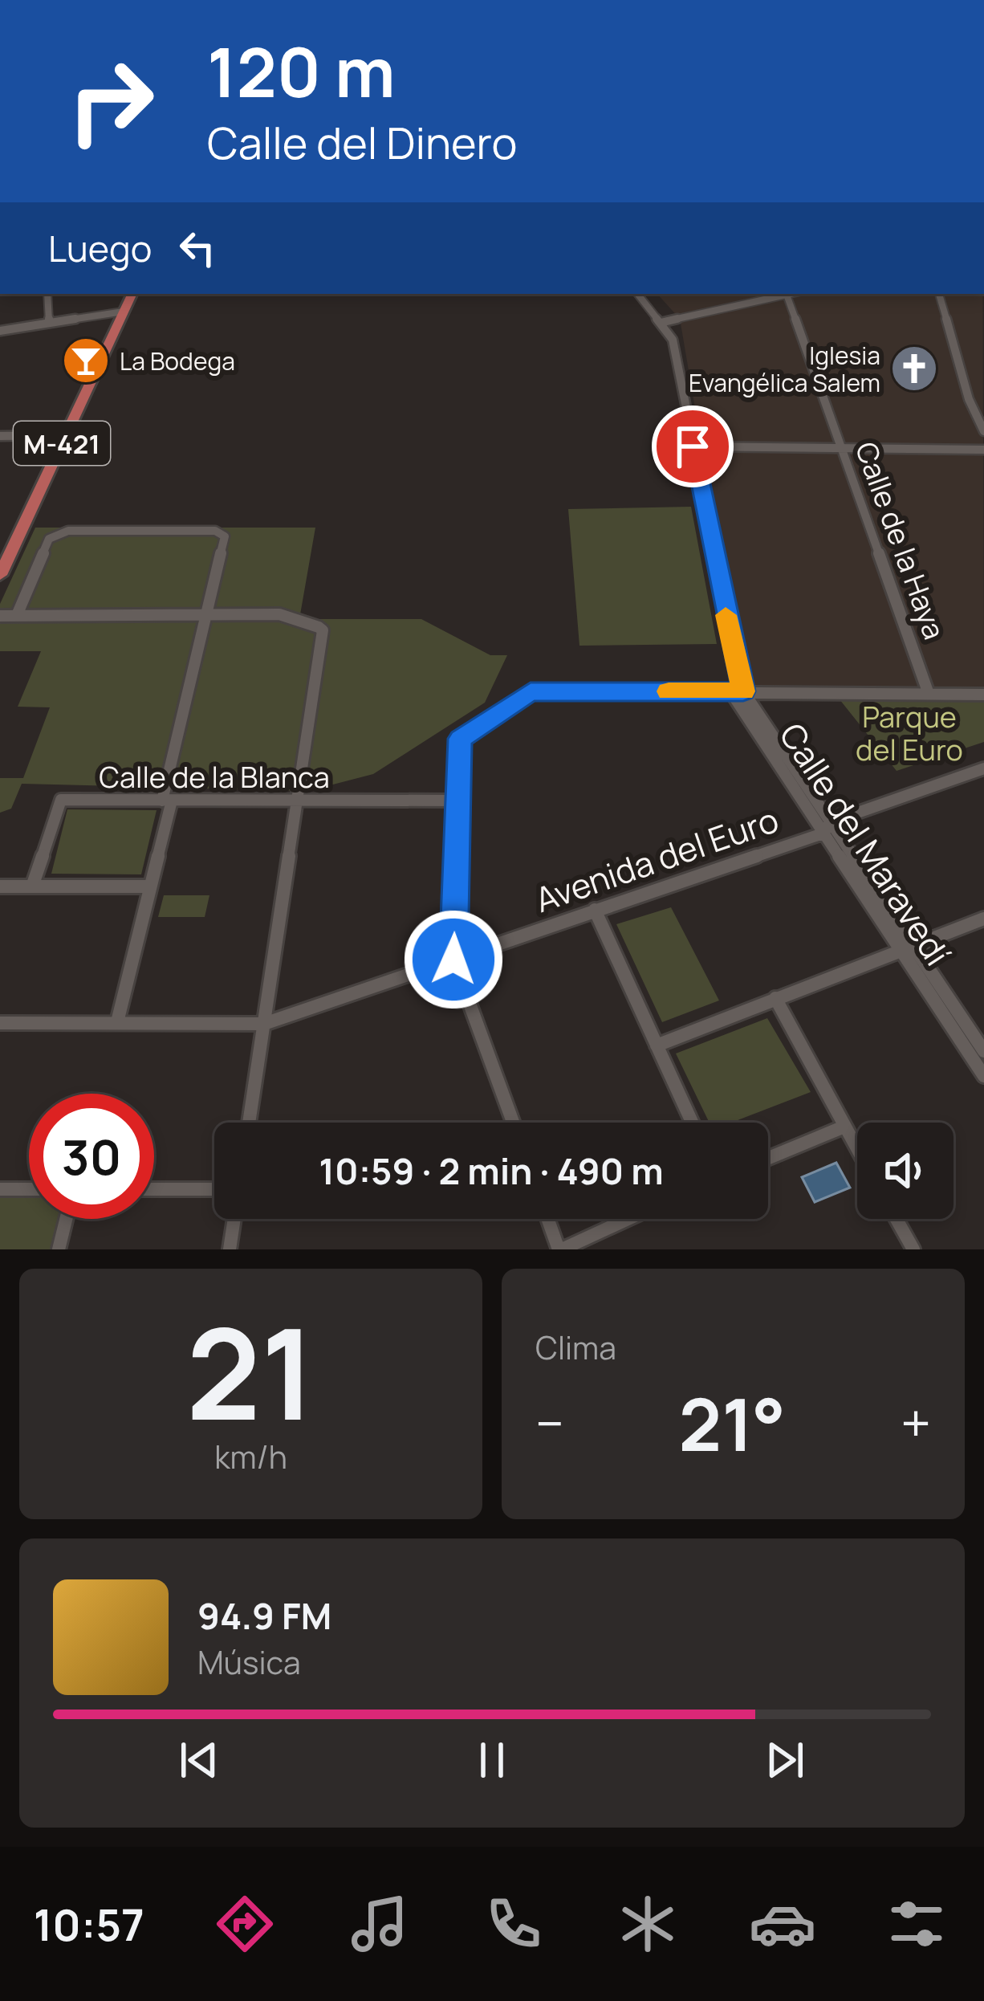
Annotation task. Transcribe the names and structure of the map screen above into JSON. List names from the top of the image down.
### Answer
{
  "streets": {
    "main road": ["M-421"],
    "street": [
      "Calle de la Haya",
      "Calle de la Blanca",
      "Calle del Maravedí",
      "Avenida del Euro"
    ]
  },
  "crossings": [
    ["Calle del Maravedí", "Avenida del Euro"]
  ],
  "parks": ["Parque del Euro"],
  "places": {
    "bar": ["La Bodega"],
    "church": ["Iglesia Evangélica Salem"]
  },
  "page": {
    "turn": ["120 m", "Calle del Dinero"],
    "then": "Luego",
    "limit": "30",
    "trip": "10:59 · 2 min · 490 m",
    "tile": [
      ["21", "km/h"],
      "Clima"
    ],
    "heat": ["−", "21°", "+"],
    "song": ["94.9 FM", "Música"],
    "tabs": "10:57"
  }
}
